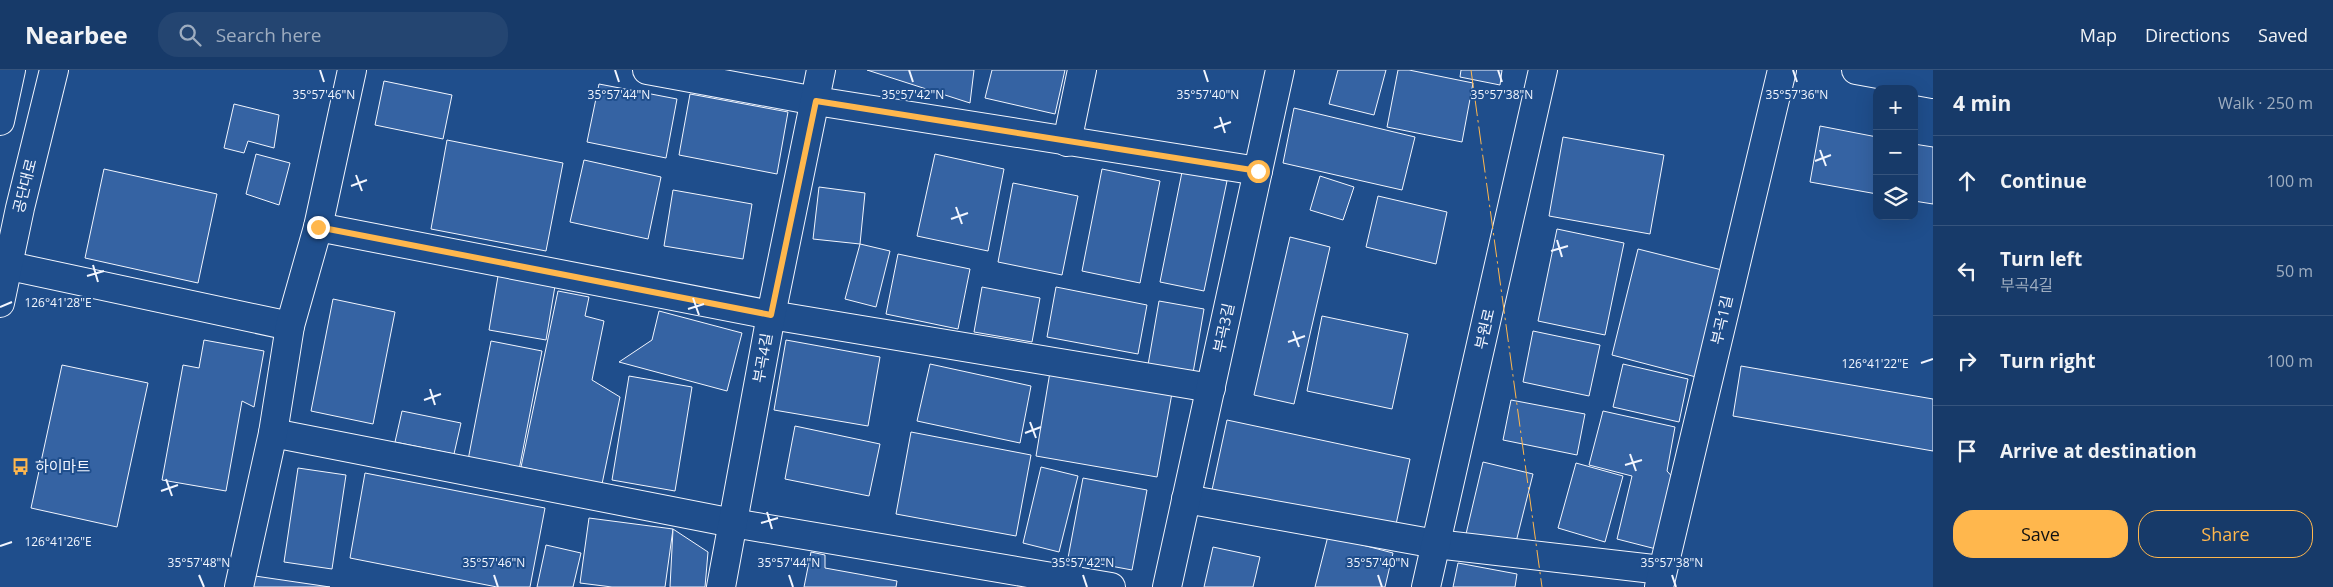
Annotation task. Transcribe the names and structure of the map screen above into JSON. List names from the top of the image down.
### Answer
{
  "streets": {
    "street": [
      "공단대로",
      "부곡1길",
      "부곡3길",
      "부원로",
      "부곡4길"
    ]
  },
  "places": {
    "bus stop": ["하이마트"]
  },
  "page": {
    "header": "Nearbee",
    "search": "Search here",
    "nav": ["Map", "Directions", "Saved"],
    "heading": ["4 min", "Walk · 250 m"],
    "map_buttons": ["+", "−"],
    "list": [
      ["Continue", "100 m"],
      ["Turn left", "부곡4길", "50 m"],
      ["Turn right", "100 m"],
      "Arrive at destination"
    ],
    "buttons": ["Save", "Share"]
  },
  "coordinates": [
    "35°57'44\"N",
    "35°57'46\"N",
    "35°57'42\"N",
    "35°57'40\"N",
    "35°57'38\"N",
    "35°57'36\"N",
    "126°41'28\"E",
    "126°41'22\"E",
    "126°41'26\"E",
    "35°57'48\"N"
  ]
}
